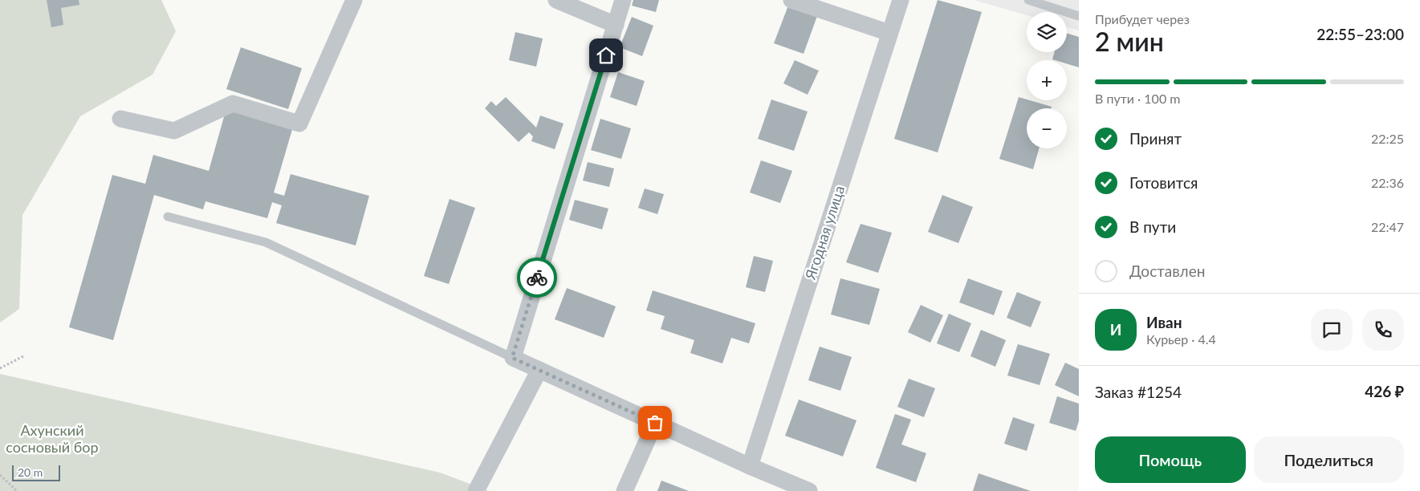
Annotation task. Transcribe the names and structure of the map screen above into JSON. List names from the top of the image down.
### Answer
{
  "streets": {
    "street": ["Ягодная улица"]
  },
  "parks": ["Ахунский сосновый бор"],
  "scale_bar": "20 m",
  "page": {
    "heading": ["2 мин", "Прибудет через", "22:55–23:00"],
    "panel": [
      "Иван",
      "Курьер · 4.4",
      "Заказ #1254",
      "426 ₽"
    ],
    "map_buttons": ["+", "−"],
    "bar": "В пути · 100 m",
    "list": [
      ["Принят", "22:25"],
      ["Готовится", "22:36"],
      ["В пути", "22:47"],
      "Доставлен"
    ],
    "round": "И",
    "buttons": ["Помощь", "Поделиться"],
    "scale": "20 m"
  }
}
